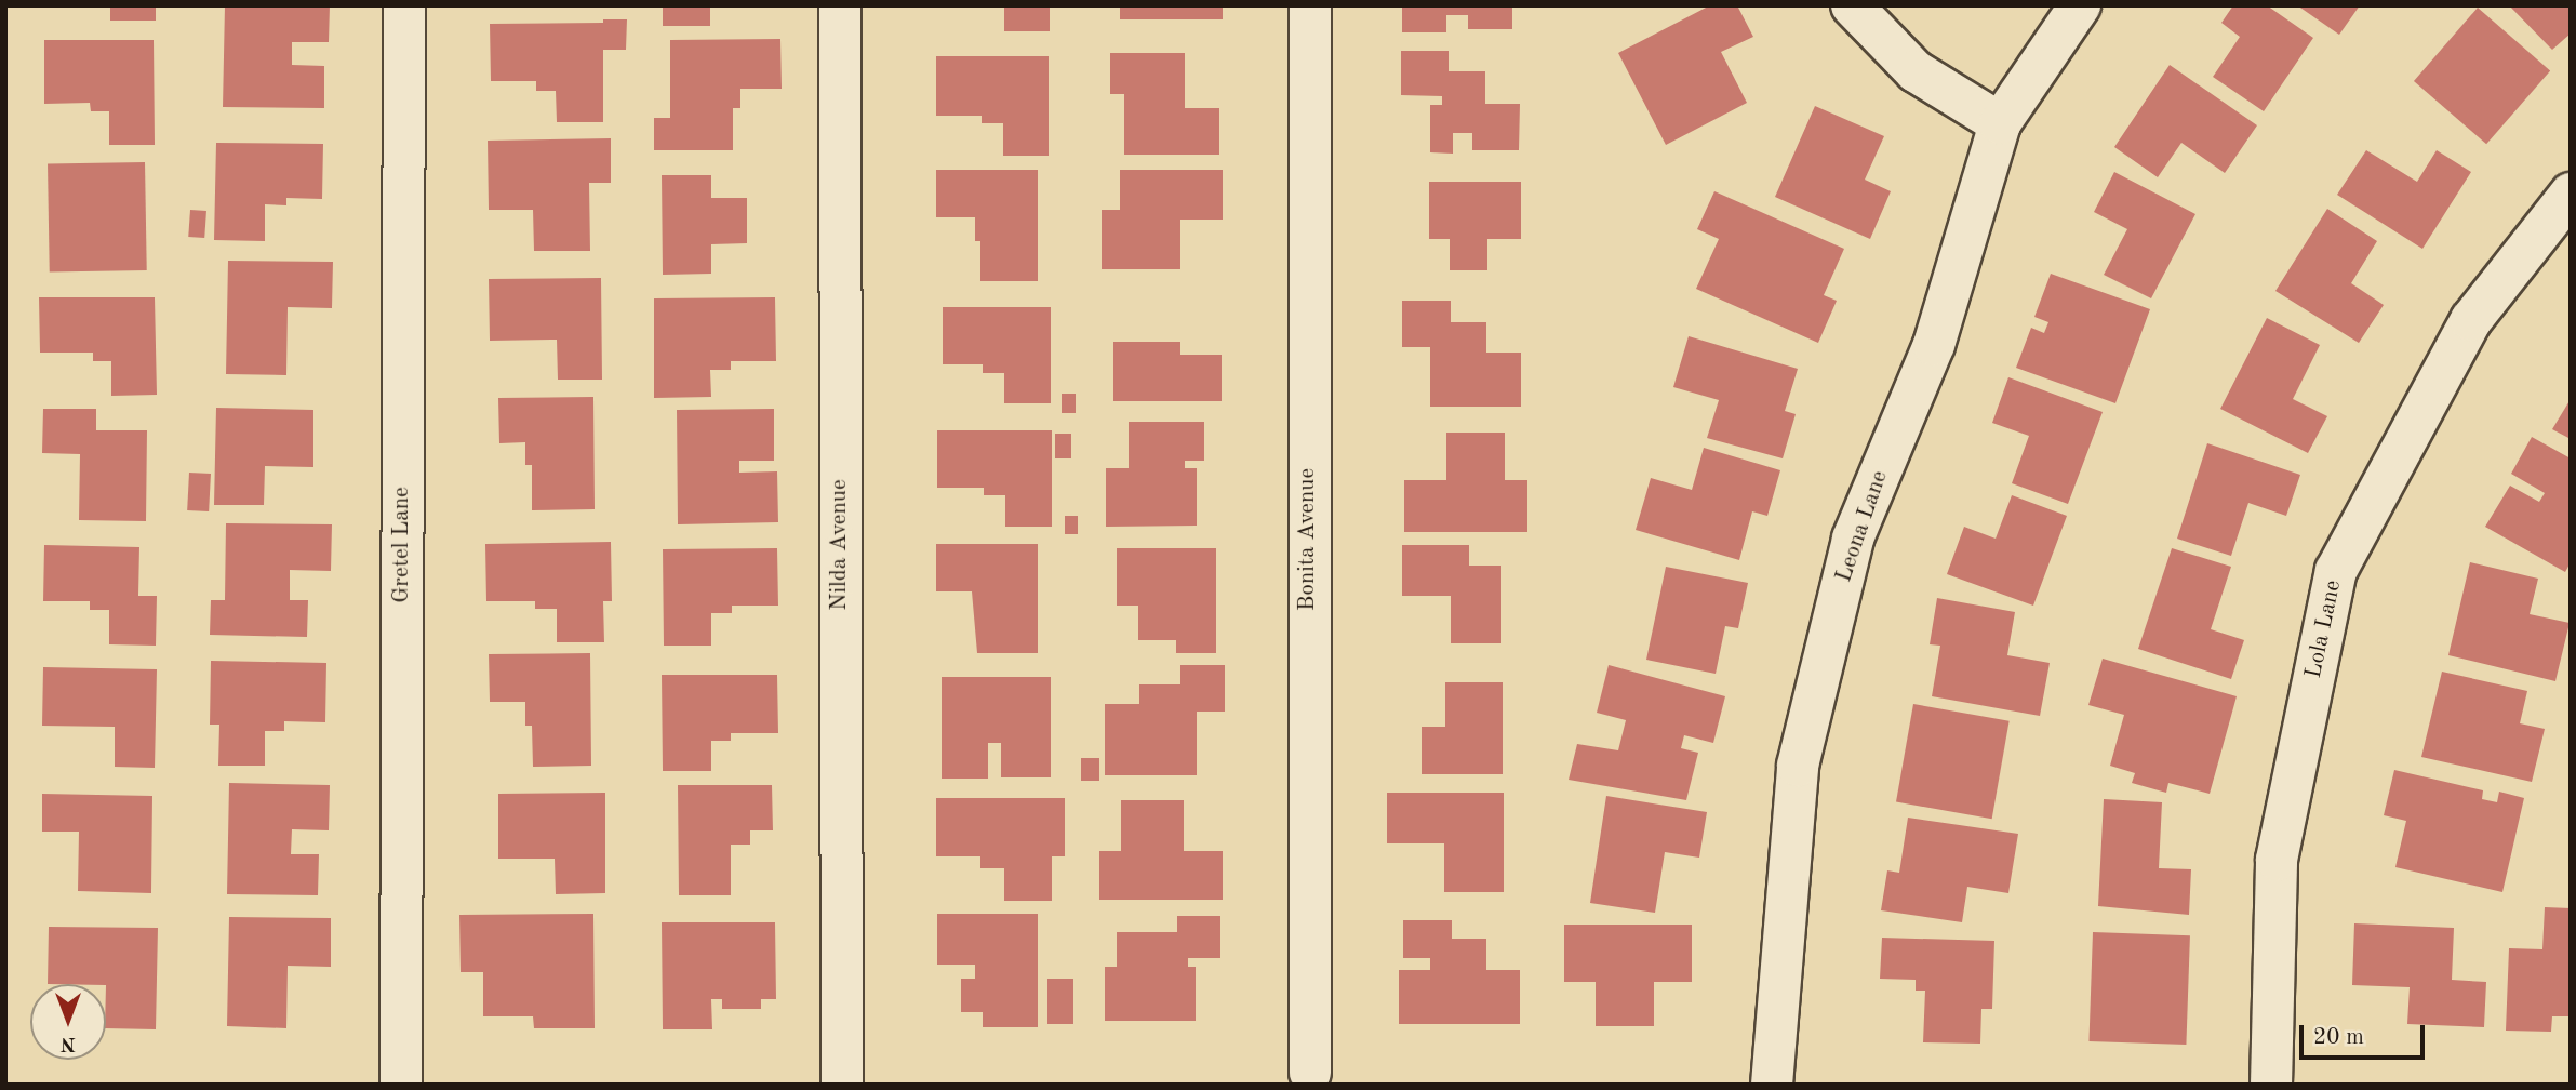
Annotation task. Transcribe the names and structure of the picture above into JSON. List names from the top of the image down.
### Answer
{
  "streets": {
    "street": [
      "Leona Lane",
      "Bonita Avenue",
      "Gretel Lane",
      "Nilda Avenue",
      "Lola Lane"
    ]
  },
  "scale_bar": "20 m",
  "north": "bottom"
}
